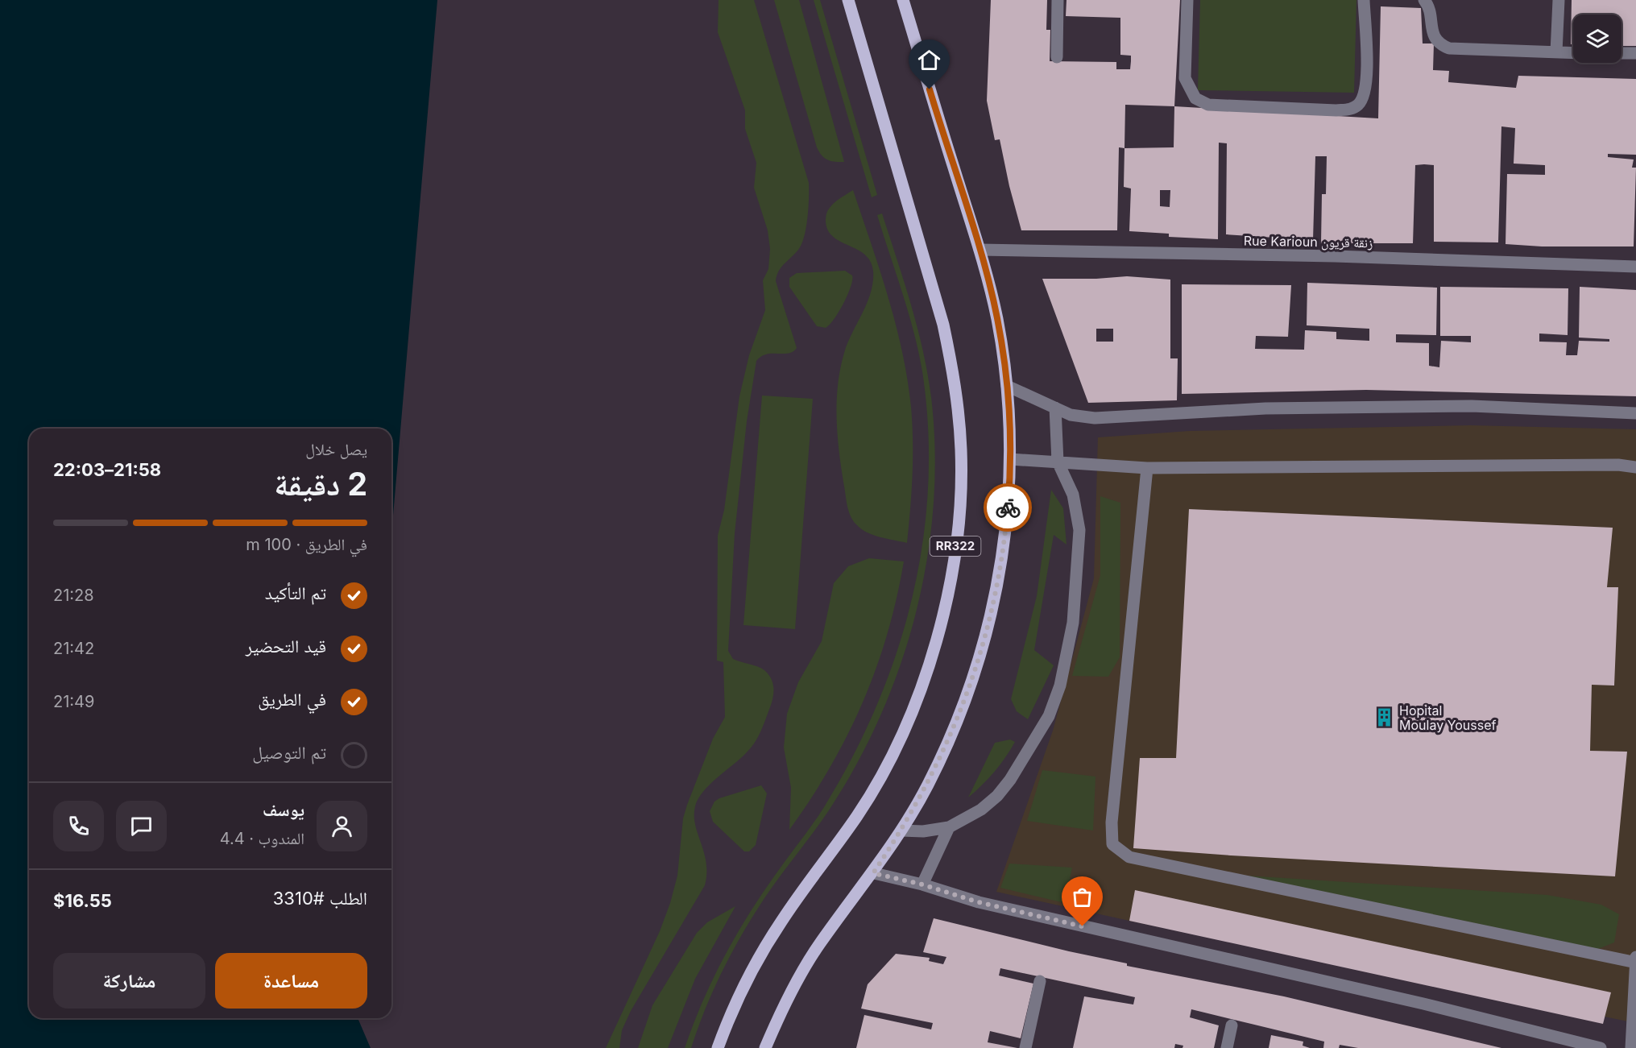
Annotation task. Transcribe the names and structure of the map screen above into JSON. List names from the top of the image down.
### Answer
{
  "streets": {
    "main road": ["RR322"],
    "street": ["Rue Karioun زنقة قريون"]
  },
  "places": {
    "building": ["Hopital Moulay Youssef"]
  },
  "page": {
    "heading": ["2 دقيقة", "يصل خلال", "21:58–22:03"],
    "panel": [
      "يوسف",
      "المندوب · 4.4",
      "الطلب #3310",
      "$16.55"
    ],
    "bar": "في الطريق · 100 m",
    "list": [
      ["تم التأكيد", "21:28"],
      ["قيد التحضير", "21:42"],
      ["في الطريق", "21:49"],
      "تم التوصيل"
    ],
    "buttons": ["مساعدة", "مشاركة"]
  }
}
